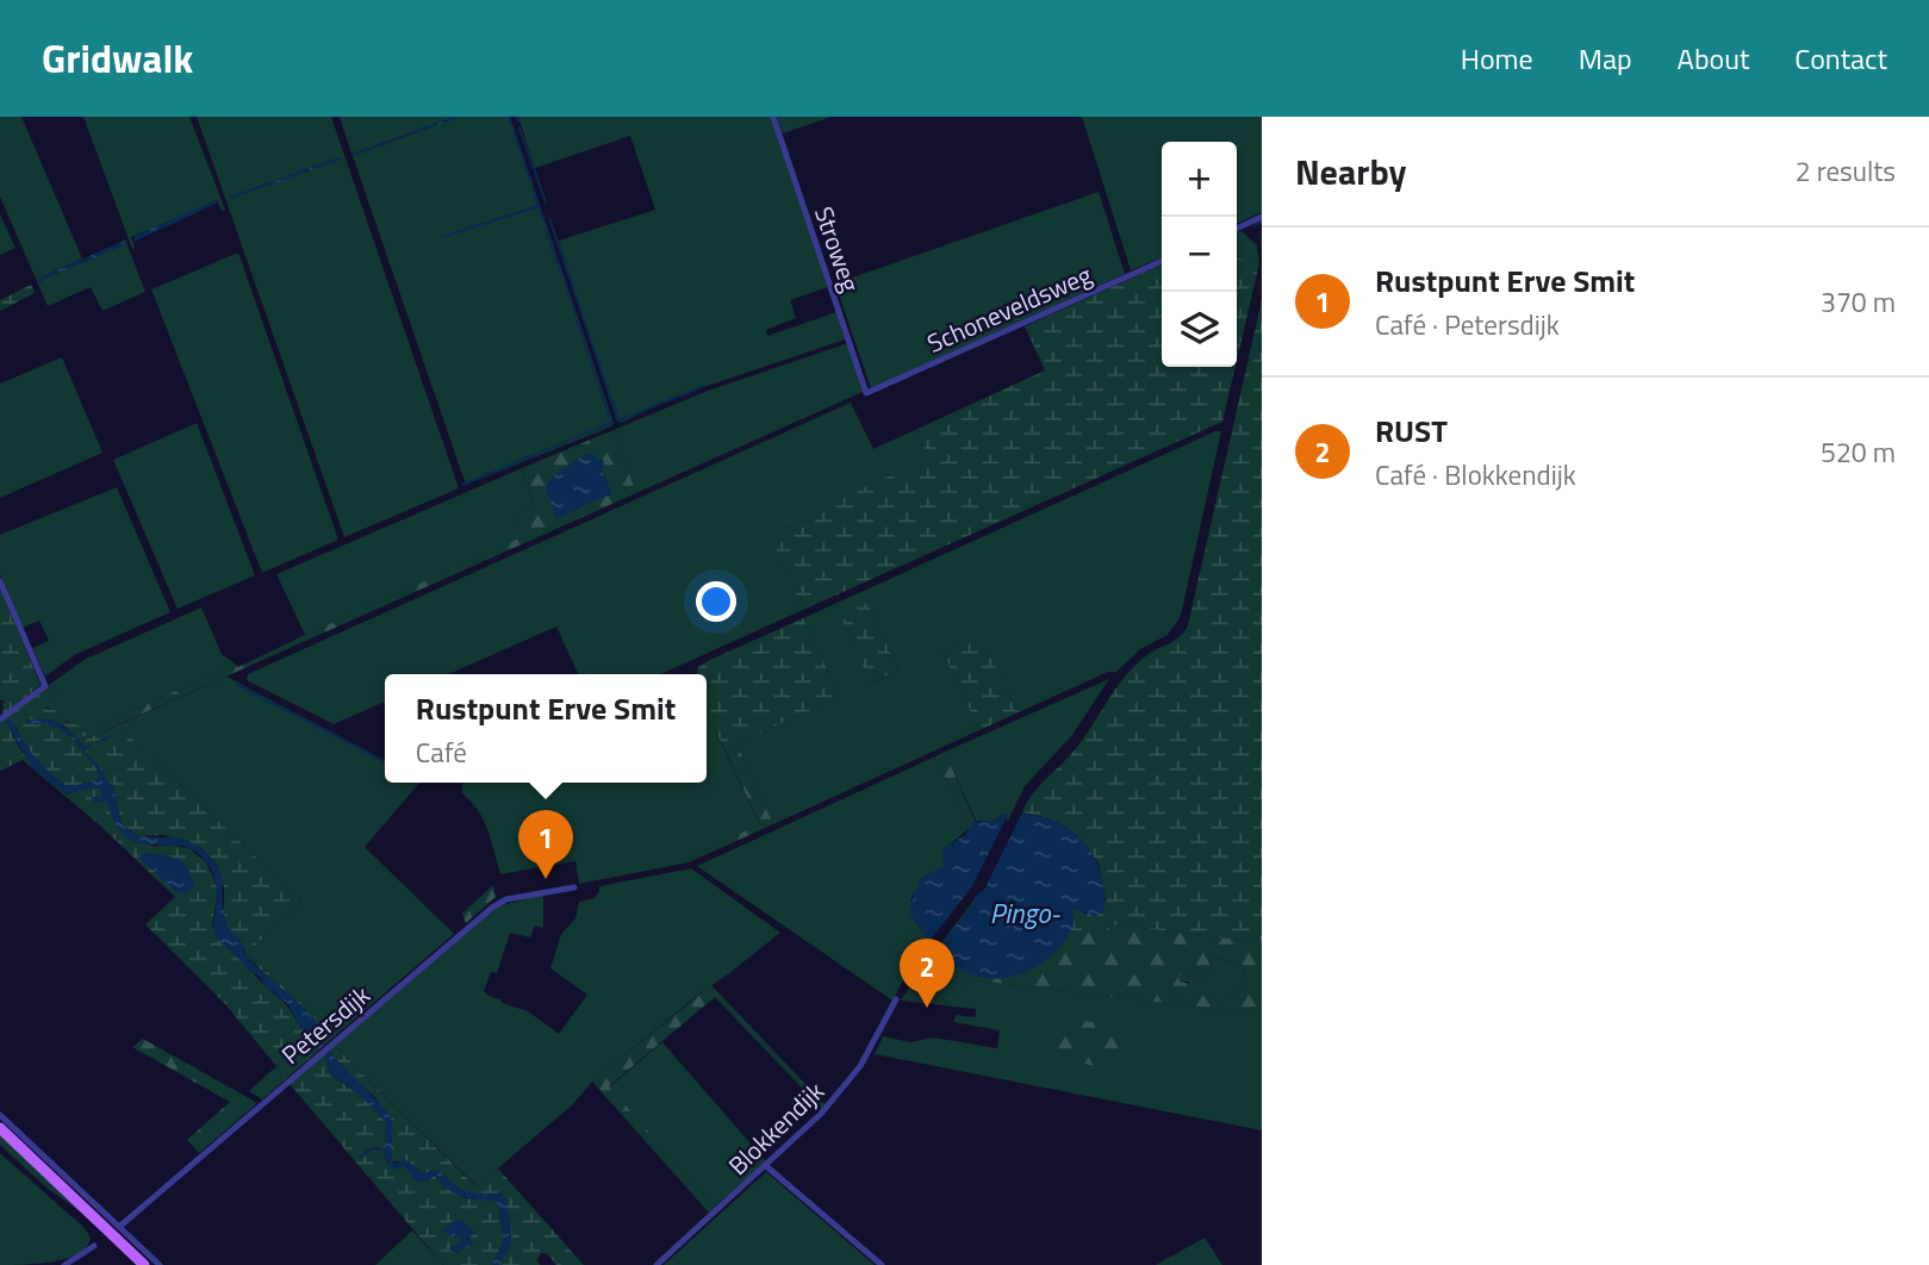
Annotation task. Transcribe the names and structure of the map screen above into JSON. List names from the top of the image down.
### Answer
{
  "streets": {
    "street": [
      "Stroweg",
      "Schoneveldsweg",
      "Petersdijk",
      "Blokkendijk"
    ]
  },
  "crossings": [
    ["Stroweg", "Schoneveldsweg"]
  ],
  "water": ["Pingo-"],
  "page": {
    "header": "Gridwalk",
    "nav": [
      "Home",
      "Map",
      "About",
      "Contact"
    ],
    "heading": ["Nearby", "2 results"],
    "map_buttons": ["+", "−"],
    "list": [
      {
        "mark": "1",
        "name": "Rustpunt Erve Smit",
        "note": "Café · Petersdijk",
        "value": "370 m"
      },
      {
        "mark": "2",
        "name": "RUST",
        "note": "Café · Blokkendijk",
        "value": "520 m"
      }
    ],
    "popup": ["Rustpunt Erve Smit", "Café"],
    "pins": ["1", "2"]
  }
}
